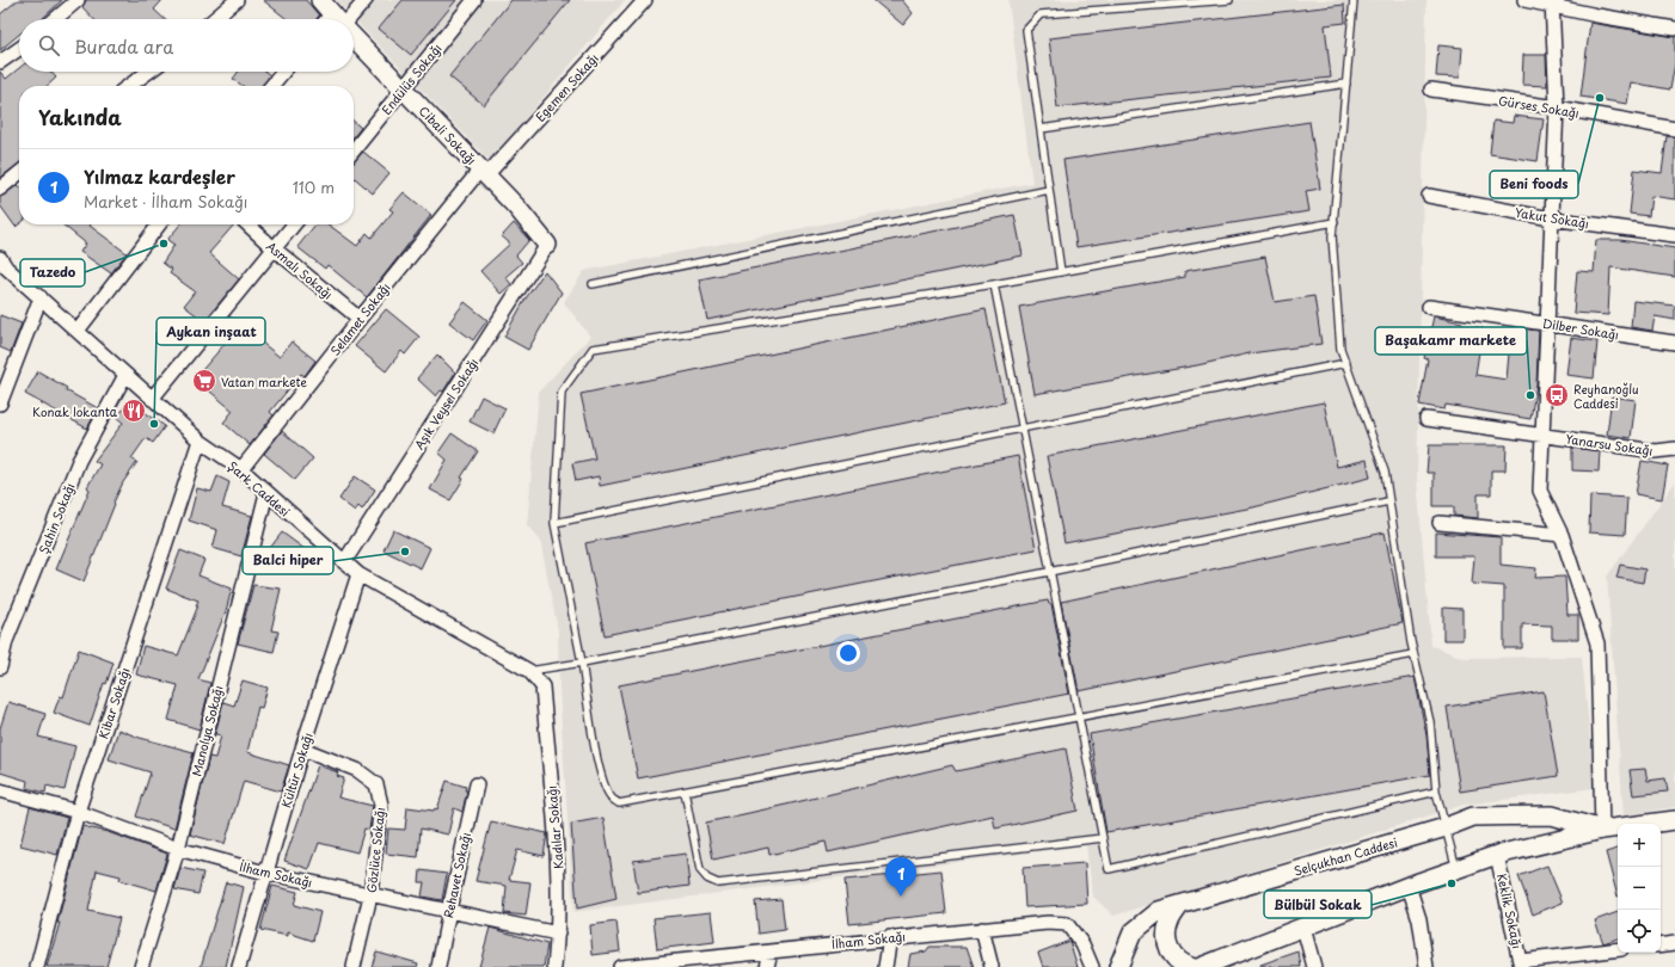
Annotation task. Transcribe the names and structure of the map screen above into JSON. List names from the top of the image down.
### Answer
{
  "streets": {
    "street": [
      "Endülüs Sokağı",
      "Egemen Sokağı",
      "Gürses Sokağı",
      "Cibali Sokağı",
      "Yakut Sokağı",
      "Asmalı Sokağı",
      "Selamet Sokağı",
      "Dilber Sokağı",
      "Aşık Veysel Sokağı",
      "Yanarsu Sokağı",
      "Şark Caddesi",
      "Şahin Sokağı",
      "Kibar Sokağı",
      "Manolya Sokağı",
      "Kültür Sokağı",
      "Kadılar Sokağı",
      "Gözlüce Sokağı",
      "Selçukhan Caddesi",
      "İlham Sokağı",
      "Rehavet Sokağı",
      "Keklik Sokağı"
    ]
  },
  "crossings": [
    ["Endülüs Sokağı", "Cibali Sokağı"],
    ["Egemen Sokağı", "Cibali Sokağı"],
    ["Egemen Sokağı", "Selamet Sokağı"],
    ["Cibali Sokağı", "Selamet Sokağı"],
    ["Cibali Sokağı", "Aşık Veysel Sokağı"],
    ["Asmalı Sokağı", "Selamet Sokağı"],
    ["Selamet Sokağı", "Şark Caddesi"],
    ["Aşık Veysel Sokağı", "Şark Caddesi"],
    ["Şark Caddesi", "Şahin Sokağı"],
    ["Şark Caddesi", "Kibar Sokağı"],
    ["Şark Caddesi", "Manolya Sokağı"],
    ["Şark Caddesi", "Kültür Sokağı"],
    ["Şark Caddesi", "Kadılar Sokağı"],
    ["Kibar Sokağı", "İlham Sokağı"],
    ["Manolya Sokağı", "İlham Sokağı"],
    ["Kültür Sokağı", "Gözlüce Sokağı"],
    ["Kültür Sokağı", "İlham Sokağı"],
    ["Kadılar Sokağı", "İlham Sokağı"],
    ["Gözlüce Sokağı", "İlham Sokağı"],
    ["Selçukhan Caddesi", "Keklik Sokağı"],
    ["İlham Sokağı", "Rehavet Sokağı"]
  ],
  "places": {
    "other": [
      "Beni foods",
      "Tazedo",
      "Başakamr markete",
      "Aykan inşaat",
      "Balci hiper",
      "Bülbül Sokak"
    ],
    "supermarket": ["Vatan markete"],
    "bus stop": ["Reyhanoğlu Caddesi"],
    "restaurant": ["Konak lokanta"]
  },
  "page": {
    "search": "Burada ara",
    "heading": "Yakında",
    "list": [
      {
        "mark": "1",
        "name": "Yılmaz kardeşler",
        "note": "Market · İlham Sokağı",
        "value": "110 m"
      }
    ],
    "map_buttons": ["+", "−"],
    "pins": "1"
  }
}
